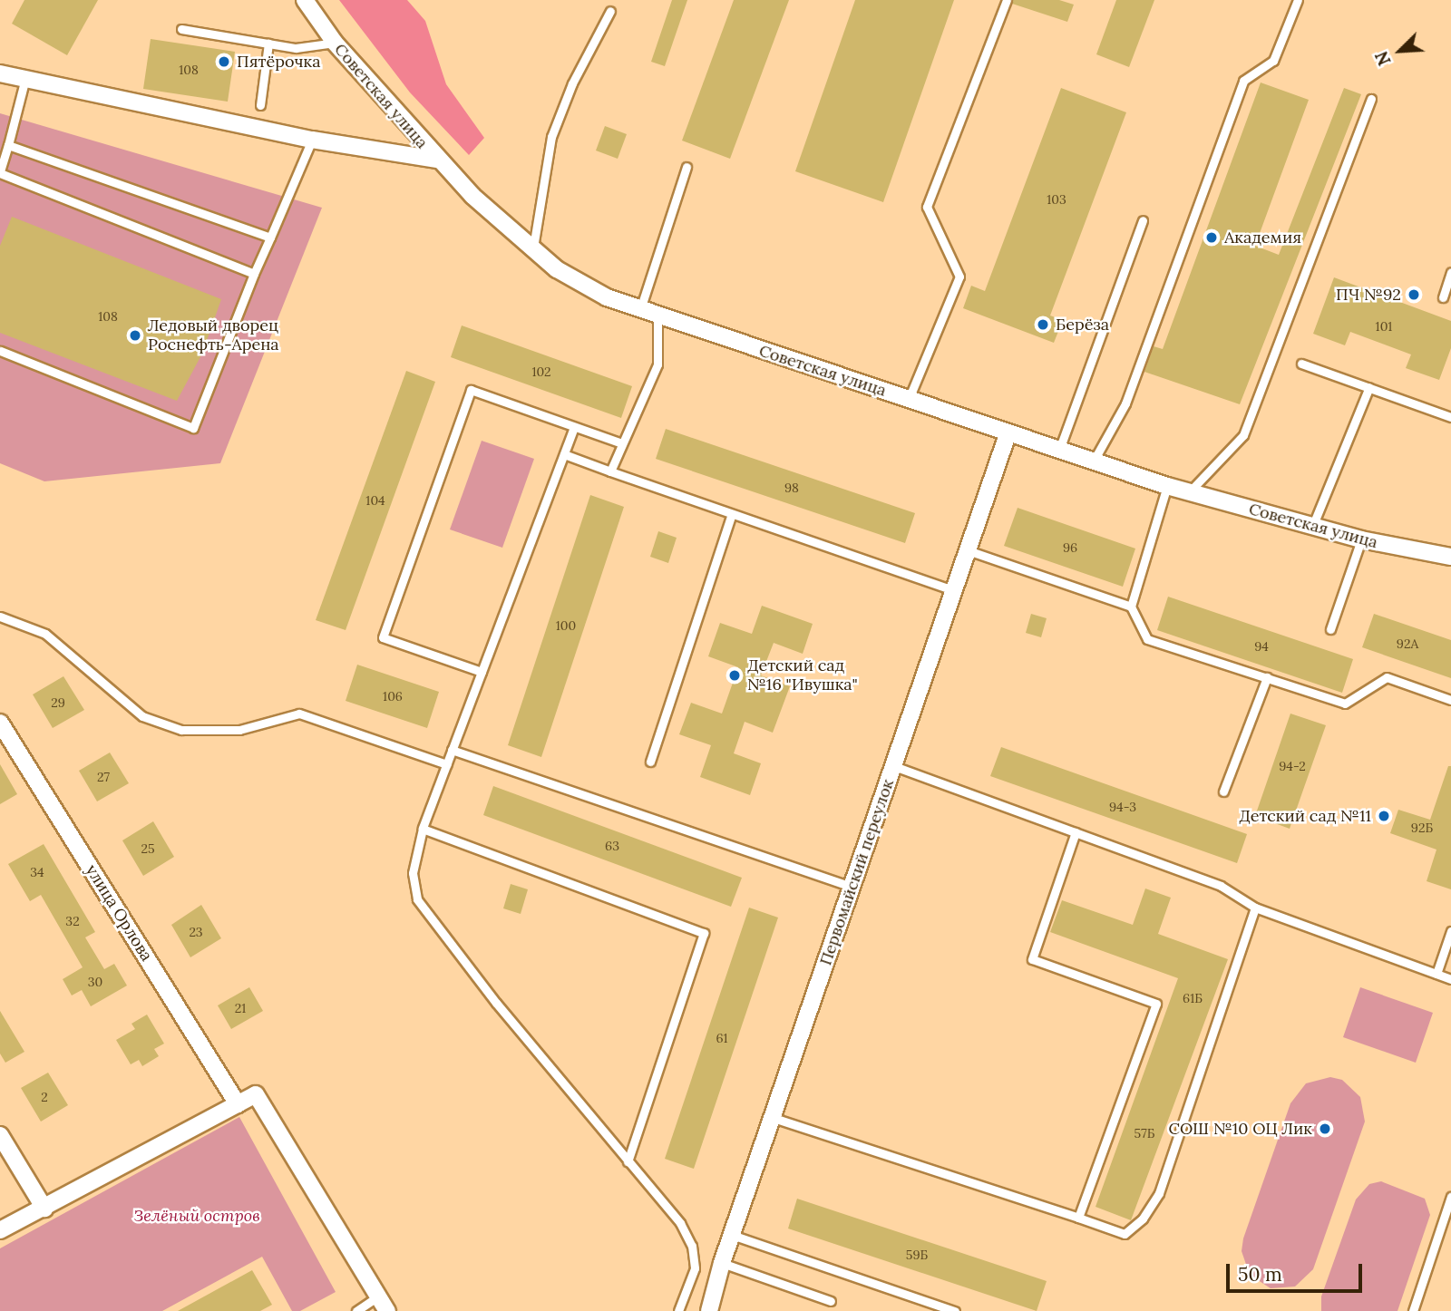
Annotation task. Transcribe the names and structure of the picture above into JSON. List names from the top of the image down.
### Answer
{
  "streets": {
    "street": ["Советская улица", "Первомайский переулок", "улица Орлова"]
  },
  "crossings": [
    ["Советская улица", "Первомайский переулок"]
  ],
  "parks": ["Зелёный остров"],
  "places": [
    "Пятёрочка",
    "Академия",
    "ПЧ №92",
    "Берёза",
    "Ледовый дворец Роснефть-Арена",
    "Детский сад №16 \"Ивушка\"",
    "Детский сад №11",
    "СОШ №10 ОЦ Лик"
  ],
  "house_numbers": [
    "108",
    "103",
    "108",
    "101",
    "102",
    "98",
    "104",
    "96",
    "100",
    "92А",
    "94",
    "106",
    "29",
    "94-2",
    "27",
    "94-3",
    "92Б",
    "63",
    "25",
    "34",
    "32",
    "23",
    "30",
    "61Б",
    "21",
    "61",
    "2",
    "57Б",
    "59Б"
  ],
  "scale_bar": "50 m",
  "north": "bottom left"
}
